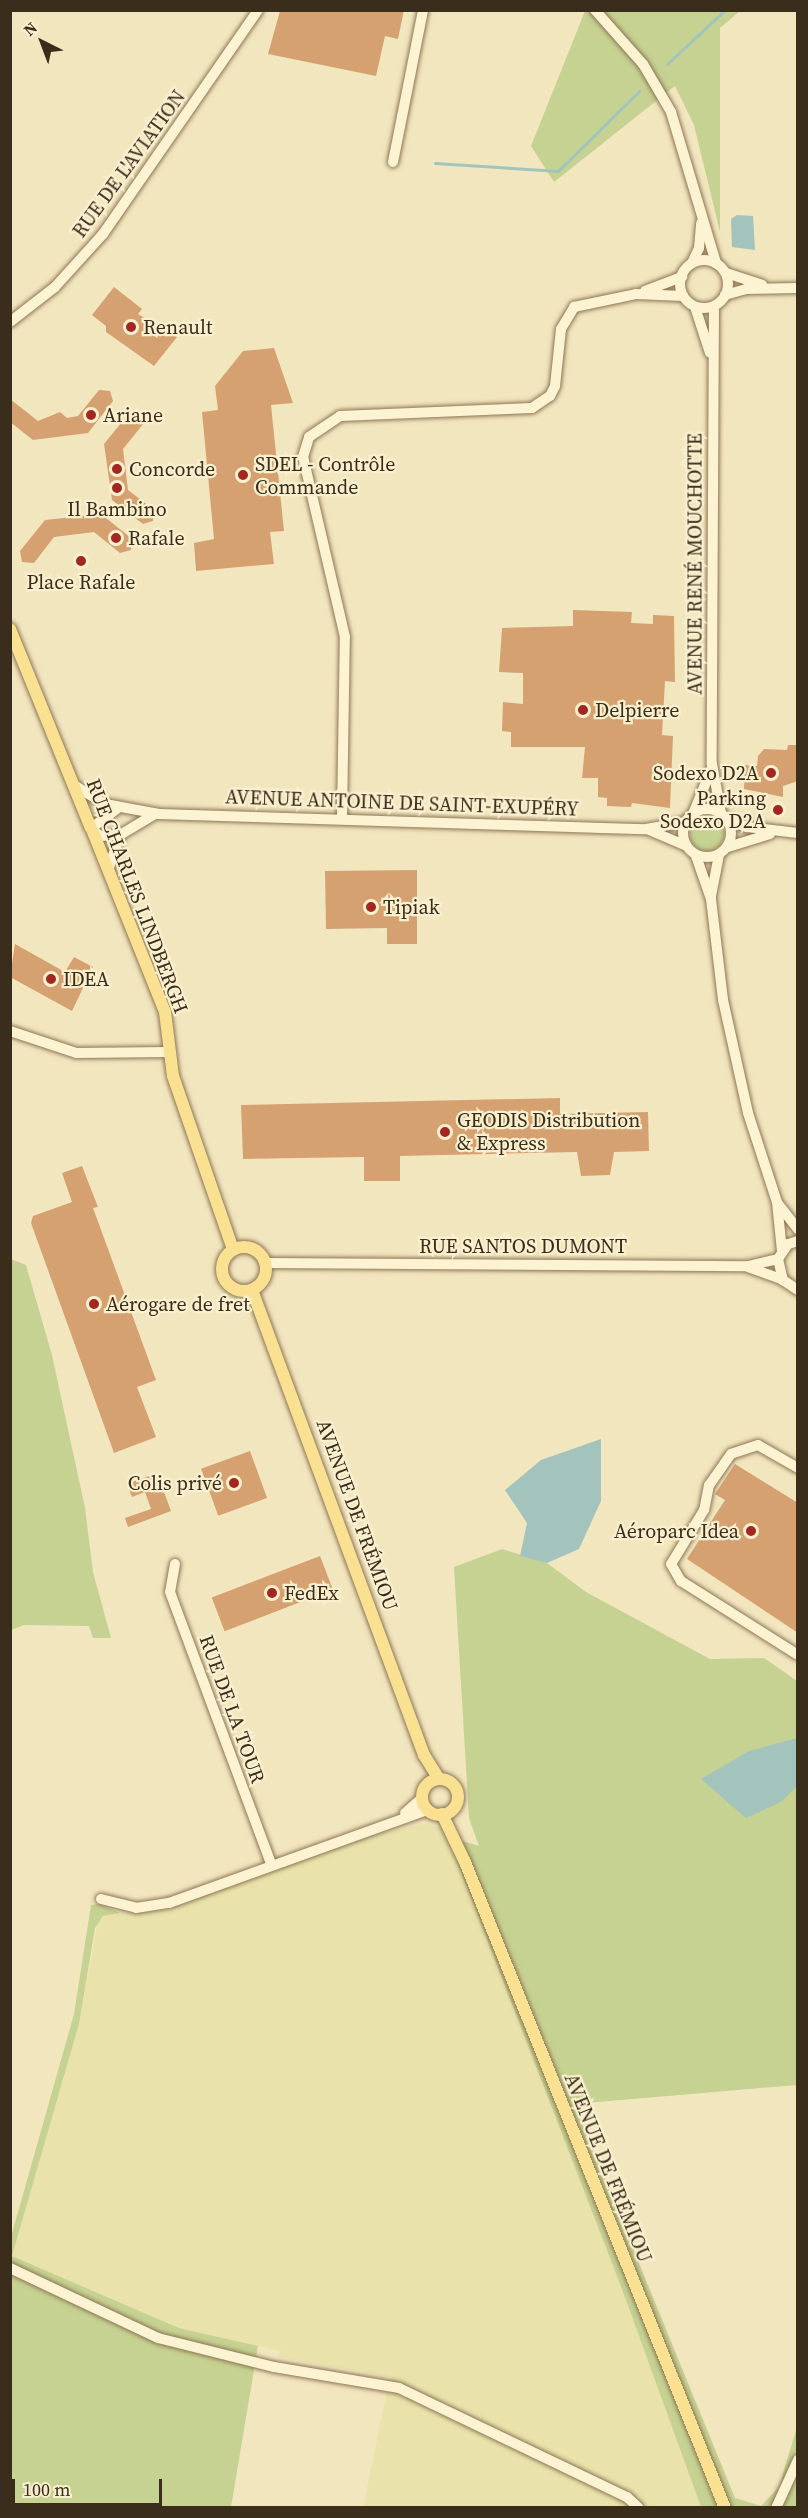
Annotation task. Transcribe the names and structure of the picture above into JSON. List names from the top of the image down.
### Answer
{
  "streets": {
    "main road": ["RUE CHARLES LINDBERGH", "AVENUE DE FRÉMIOU"],
    "street": [
      "RUE DE L'AVIATION",
      "AVENUE RENÉ MOUCHOTTE",
      "AVENUE ANTOINE DE SAINT-EXUPÉRY",
      "RUE SANTOS DUMONT",
      "RUE DE LA TOUR"
    ]
  },
  "crossings": [
    ["AVENUE RENÉ MOUCHOTTE", "AVENUE ANTOINE DE SAINT-EXUPÉRY"],
    ["AVENUE ANTOINE DE SAINT-EXUPÉRY", "RUE CHARLES LINDBERGH"],
    ["RUE CHARLES LINDBERGH", "RUE SANTOS DUMONT"],
    ["RUE CHARLES LINDBERGH", "AVENUE DE FRÉMIOU"],
    ["RUE SANTOS DUMONT", "AVENUE DE FRÉMIOU"]
  ],
  "places": [
    "Renault",
    "Ariane",
    "Concorde",
    "SDEL - Contrôle Commande",
    "Il Bambino",
    "Rafale",
    "Place Rafale",
    "Delpierre",
    "Sodexo D2A",
    "Parking Sodexo D2A",
    "Tipiak",
    "IDEA",
    "GEODIS Distribution & Express",
    "Aérogare de fret",
    "Colis privé",
    "Aéroparc Idea",
    "FedEx"
  ],
  "scale_bar": "100 m",
  "north": "top left"
}
